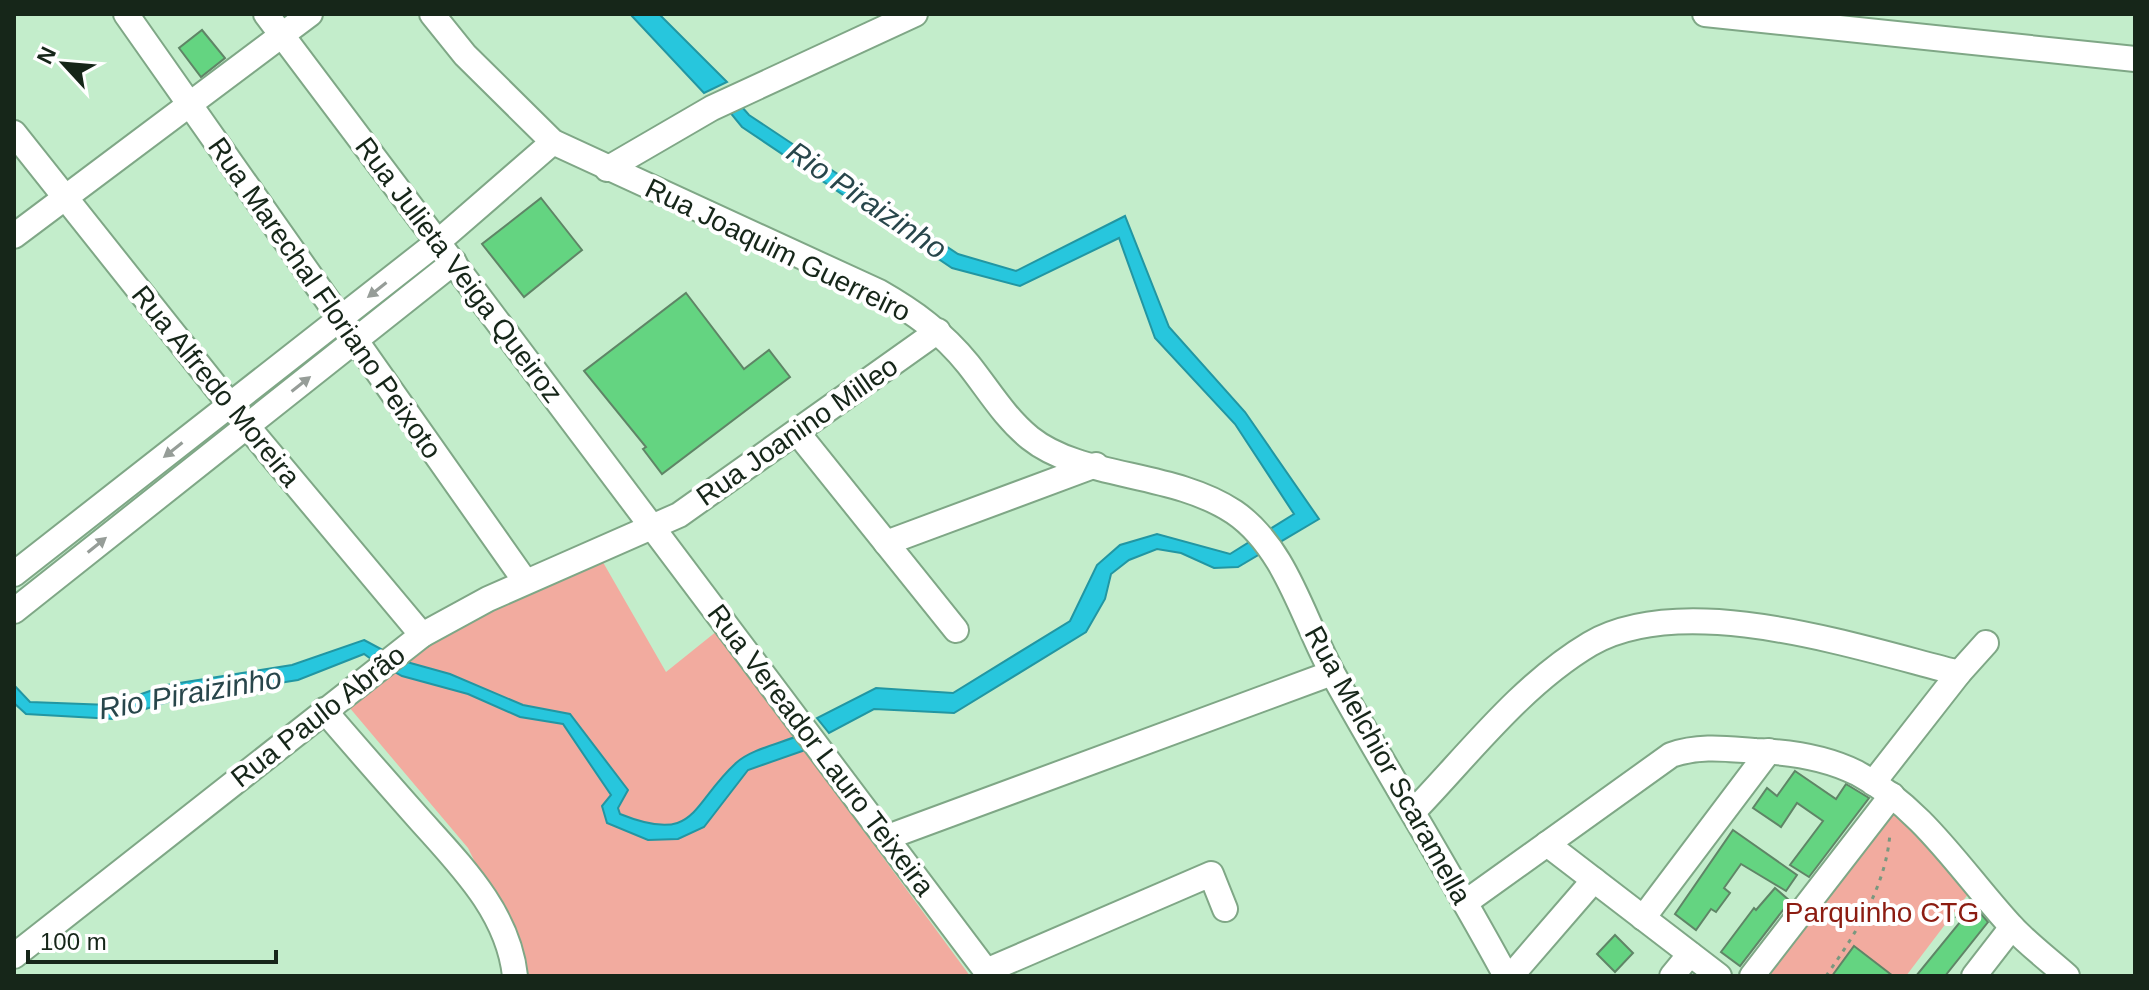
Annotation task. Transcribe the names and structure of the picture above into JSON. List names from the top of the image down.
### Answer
{
  "streets": {
    "street": [
      "Rua Joaquim Guerreiro",
      "Rua Julieta Veiga Queiroz",
      "Rua Marechal Floriano Peixoto",
      "Rua Alfredo Moreira",
      "Rua Joanino Milleo",
      "Rua Paulo Abrão",
      "Rua Vereador Lauro Teixeira",
      "Rua Melchior Scaramella"
    ]
  },
  "crossings": [
    ["Rua Joaquim Guerreiro", "Rua Joanino Milleo"],
    ["Rua Joaquim Guerreiro", "Rua Melchior Scaramella"],
    ["Rua Julieta Veiga Queiroz", "Rua Joanino Milleo"],
    ["Rua Julieta Veiga Queiroz", "Rua Paulo Abrão"],
    ["Rua Julieta Veiga Queiroz", "Rua Vereador Lauro Teixeira"],
    ["Rua Marechal Floriano Peixoto", "Rua Paulo Abrão"],
    ["Rua Alfredo Moreira", "Rua Paulo Abrão"],
    ["Rua Joanino Milleo", "Rua Paulo Abrão"],
    ["Rua Joanino Milleo", "Rua Vereador Lauro Teixeira"],
    ["Rua Paulo Abrão", "Rua Vereador Lauro Teixeira"]
  ],
  "water": ["Rio Piraizinho"],
  "parks": ["Parquinho CTG"],
  "scale_bar": "100 m",
  "north": "top left"
}
